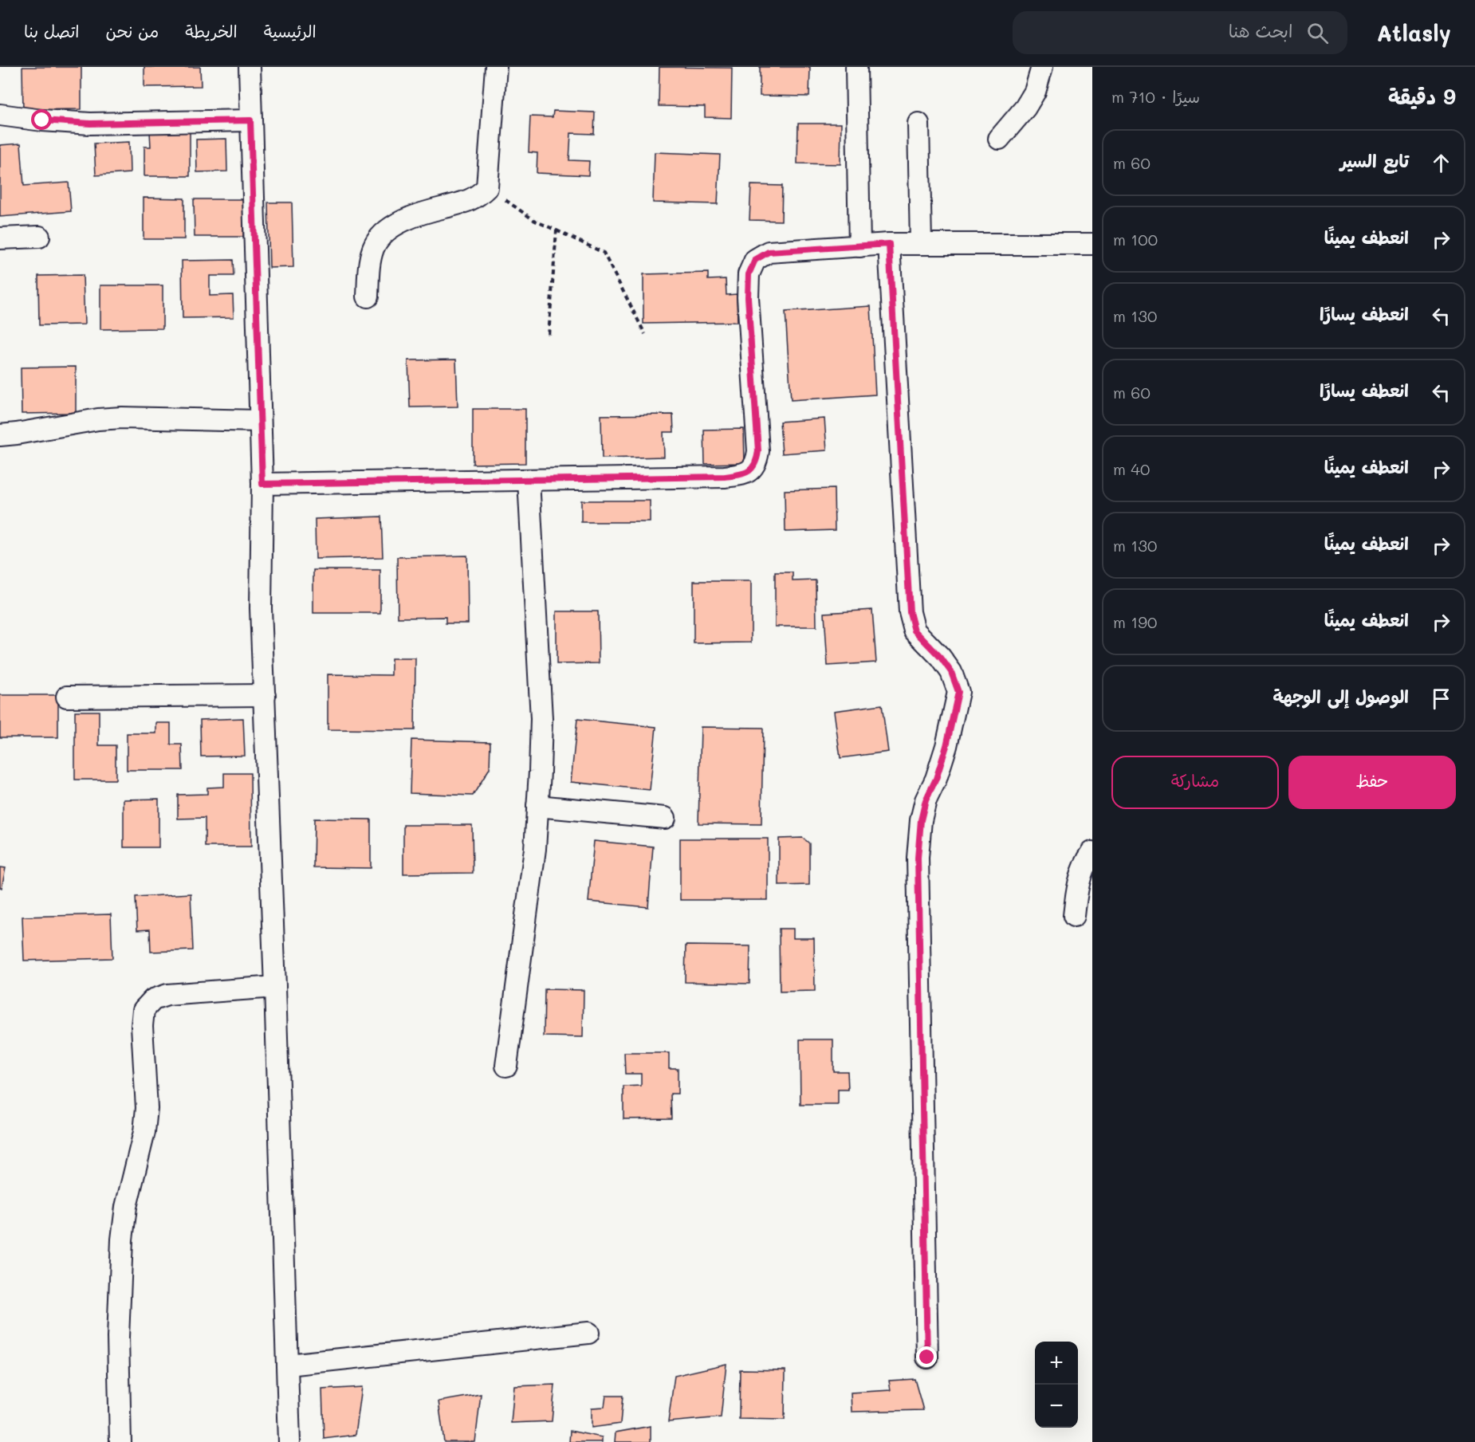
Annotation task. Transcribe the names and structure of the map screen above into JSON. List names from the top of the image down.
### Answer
{
  "page": {
    "header": "Atlasly",
    "search": "ابحث هنا",
    "nav": [
      "الرئيسية",
      "الخريطة",
      "من نحن",
      "اتصل بنا"
    ],
    "heading": ["9 دقيقة", "سيرًا · 710 m"],
    "list": [
      ["تابع السير", "60 m"],
      ["انعطف يمينًا", "100 m"],
      ["انعطف يسارًا", "130 m"],
      ["انعطف يسارًا", "60 m"],
      ["انعطف يمينًا", "40 m"],
      ["انعطف يمينًا", "130 m"],
      ["انعطف يمينًا", "190 m"],
      "الوصول إلى الوجهة"
    ],
    "buttons": ["حفظ", "مشاركة"],
    "map_buttons": ["+", "−"]
  }
}
